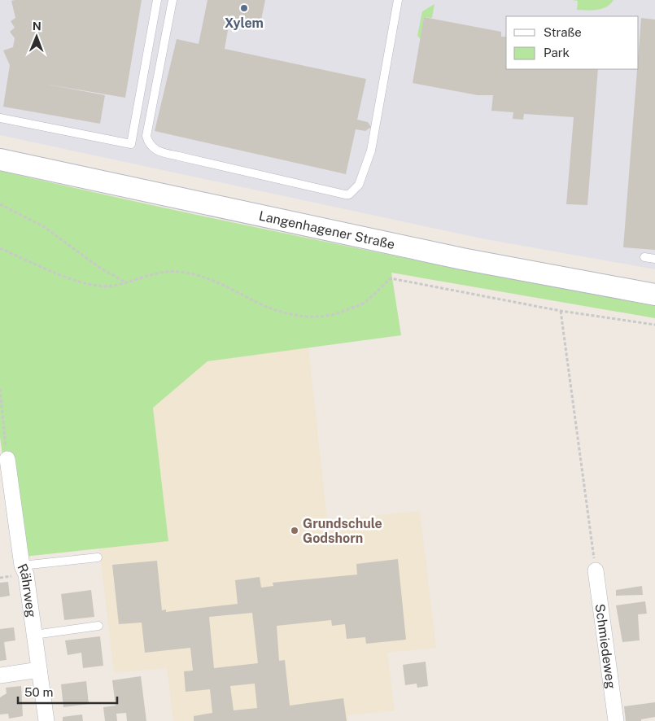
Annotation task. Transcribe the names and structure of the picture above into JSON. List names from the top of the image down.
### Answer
{
  "streets": {
    "main road": ["Langenhagener Straße"],
    "street": ["Rährweg", "Schmiedeweg"]
  },
  "places": ["Xylem", "Grundschule Godshorn"],
  "legend": ["Straße", "Park"],
  "scale_bar": "50 m",
  "north": "top"
}
